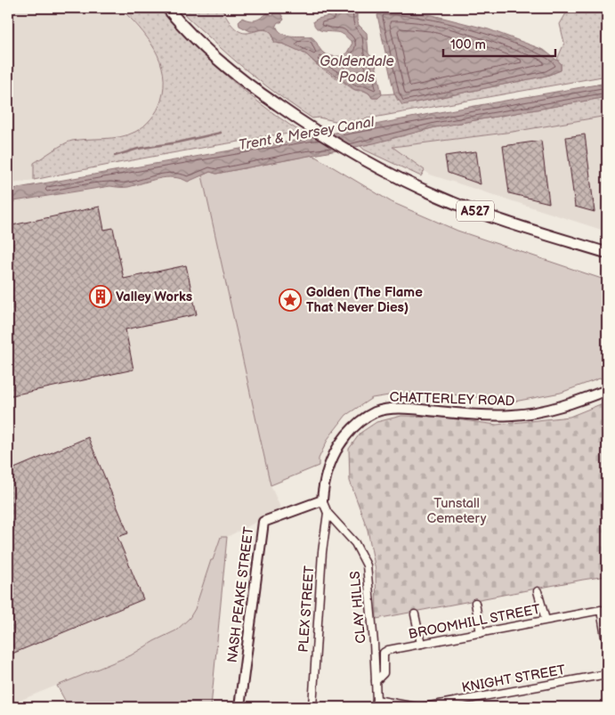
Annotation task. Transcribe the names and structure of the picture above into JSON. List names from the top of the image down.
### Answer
{
  "streets": {
    "main road": ["A527"],
    "street": [
      "CHATTERLEY ROAD",
      "NASH PEAKE STREET",
      "CLAY HILLS",
      "PLEX STREET",
      "BROOMHILL STREET",
      "KNIGHT STREET"
    ]
  },
  "crossings": [
    ["CHATTERLEY ROAD", "NASH PEAKE STREET"],
    ["CHATTERLEY ROAD", "CLAY HILLS"],
    ["NASH PEAKE STREET", "CLAY HILLS"],
    ["CLAY HILLS", "PLEX STREET"],
    ["CLAY HILLS", "BROOMHILL STREET"]
  ],
  "water": ["Goldendale Pools", "Trent & Mersey Canal"],
  "parks": ["Tunstall Cemetery"],
  "places": {
    "building": ["Valley Works"],
    "place": ["Golden (The Flame That Never Dies)"]
  },
  "scale_bar": "100 m"
}
